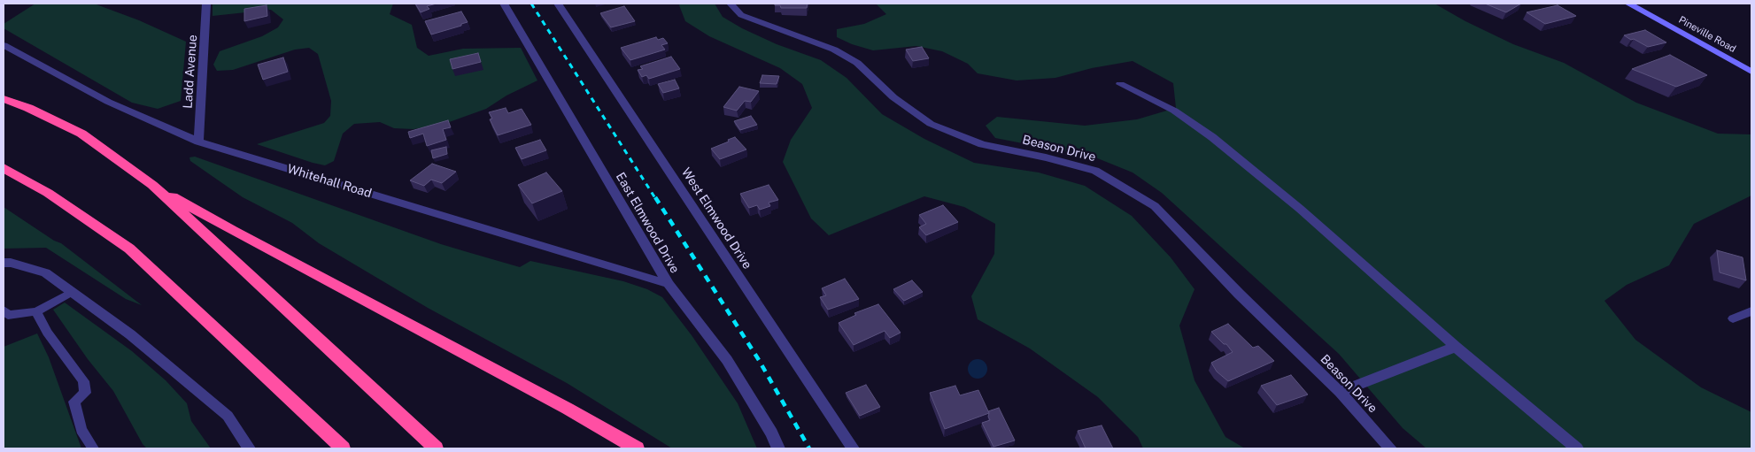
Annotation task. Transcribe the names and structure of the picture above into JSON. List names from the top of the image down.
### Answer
{
  "streets": {
    "main road": ["Pineville Road"],
    "street": [
      "Ladd Avenue",
      "Beason Drive",
      "Whitehall Road",
      "West Elmwood Drive",
      "East Elmwood Drive"
    ]
  },
  "crossings": [
    ["Ladd Avenue", "Whitehall Road"],
    ["Whitehall Road", "East Elmwood Drive"]
  ]
}
